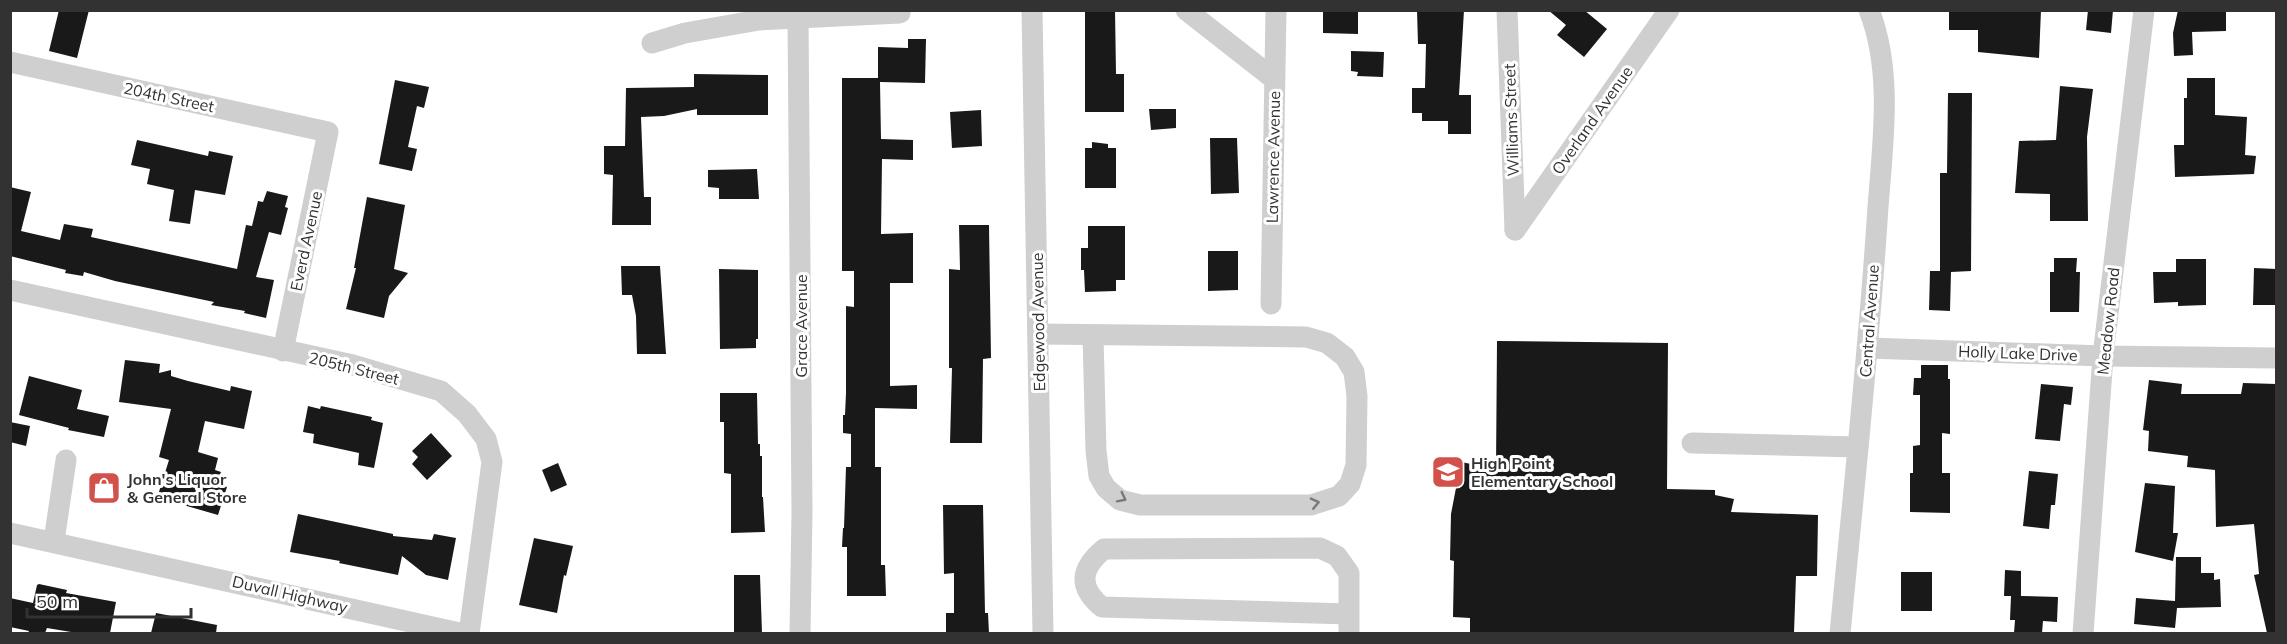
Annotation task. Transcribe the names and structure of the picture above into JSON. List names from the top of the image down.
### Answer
{
  "streets": {
    "street": [
      "204th Street",
      "Williams Street",
      "Overland Avenue",
      "Lawrence Avenue",
      "Everd Avenue",
      "Central Avenue",
      "Meadow Road",
      "Edgewood Avenue",
      "Grace Avenue",
      "Holly Lake Drive",
      "205th Street",
      "Duvall Highway"
    ]
  },
  "crossings": [
    ["204th Street", "Everd Avenue"],
    ["Williams Street", "Overland Avenue"],
    ["Everd Avenue", "205th Street"],
    ["Central Avenue", "Holly Lake Drive"],
    ["Meadow Road", "Holly Lake Drive"]
  ],
  "places": {
    "school or university": ["High Point Elementary School"],
    "shop": ["John's Liquor & General Store"]
  },
  "scale_bar": "50 m"
}
